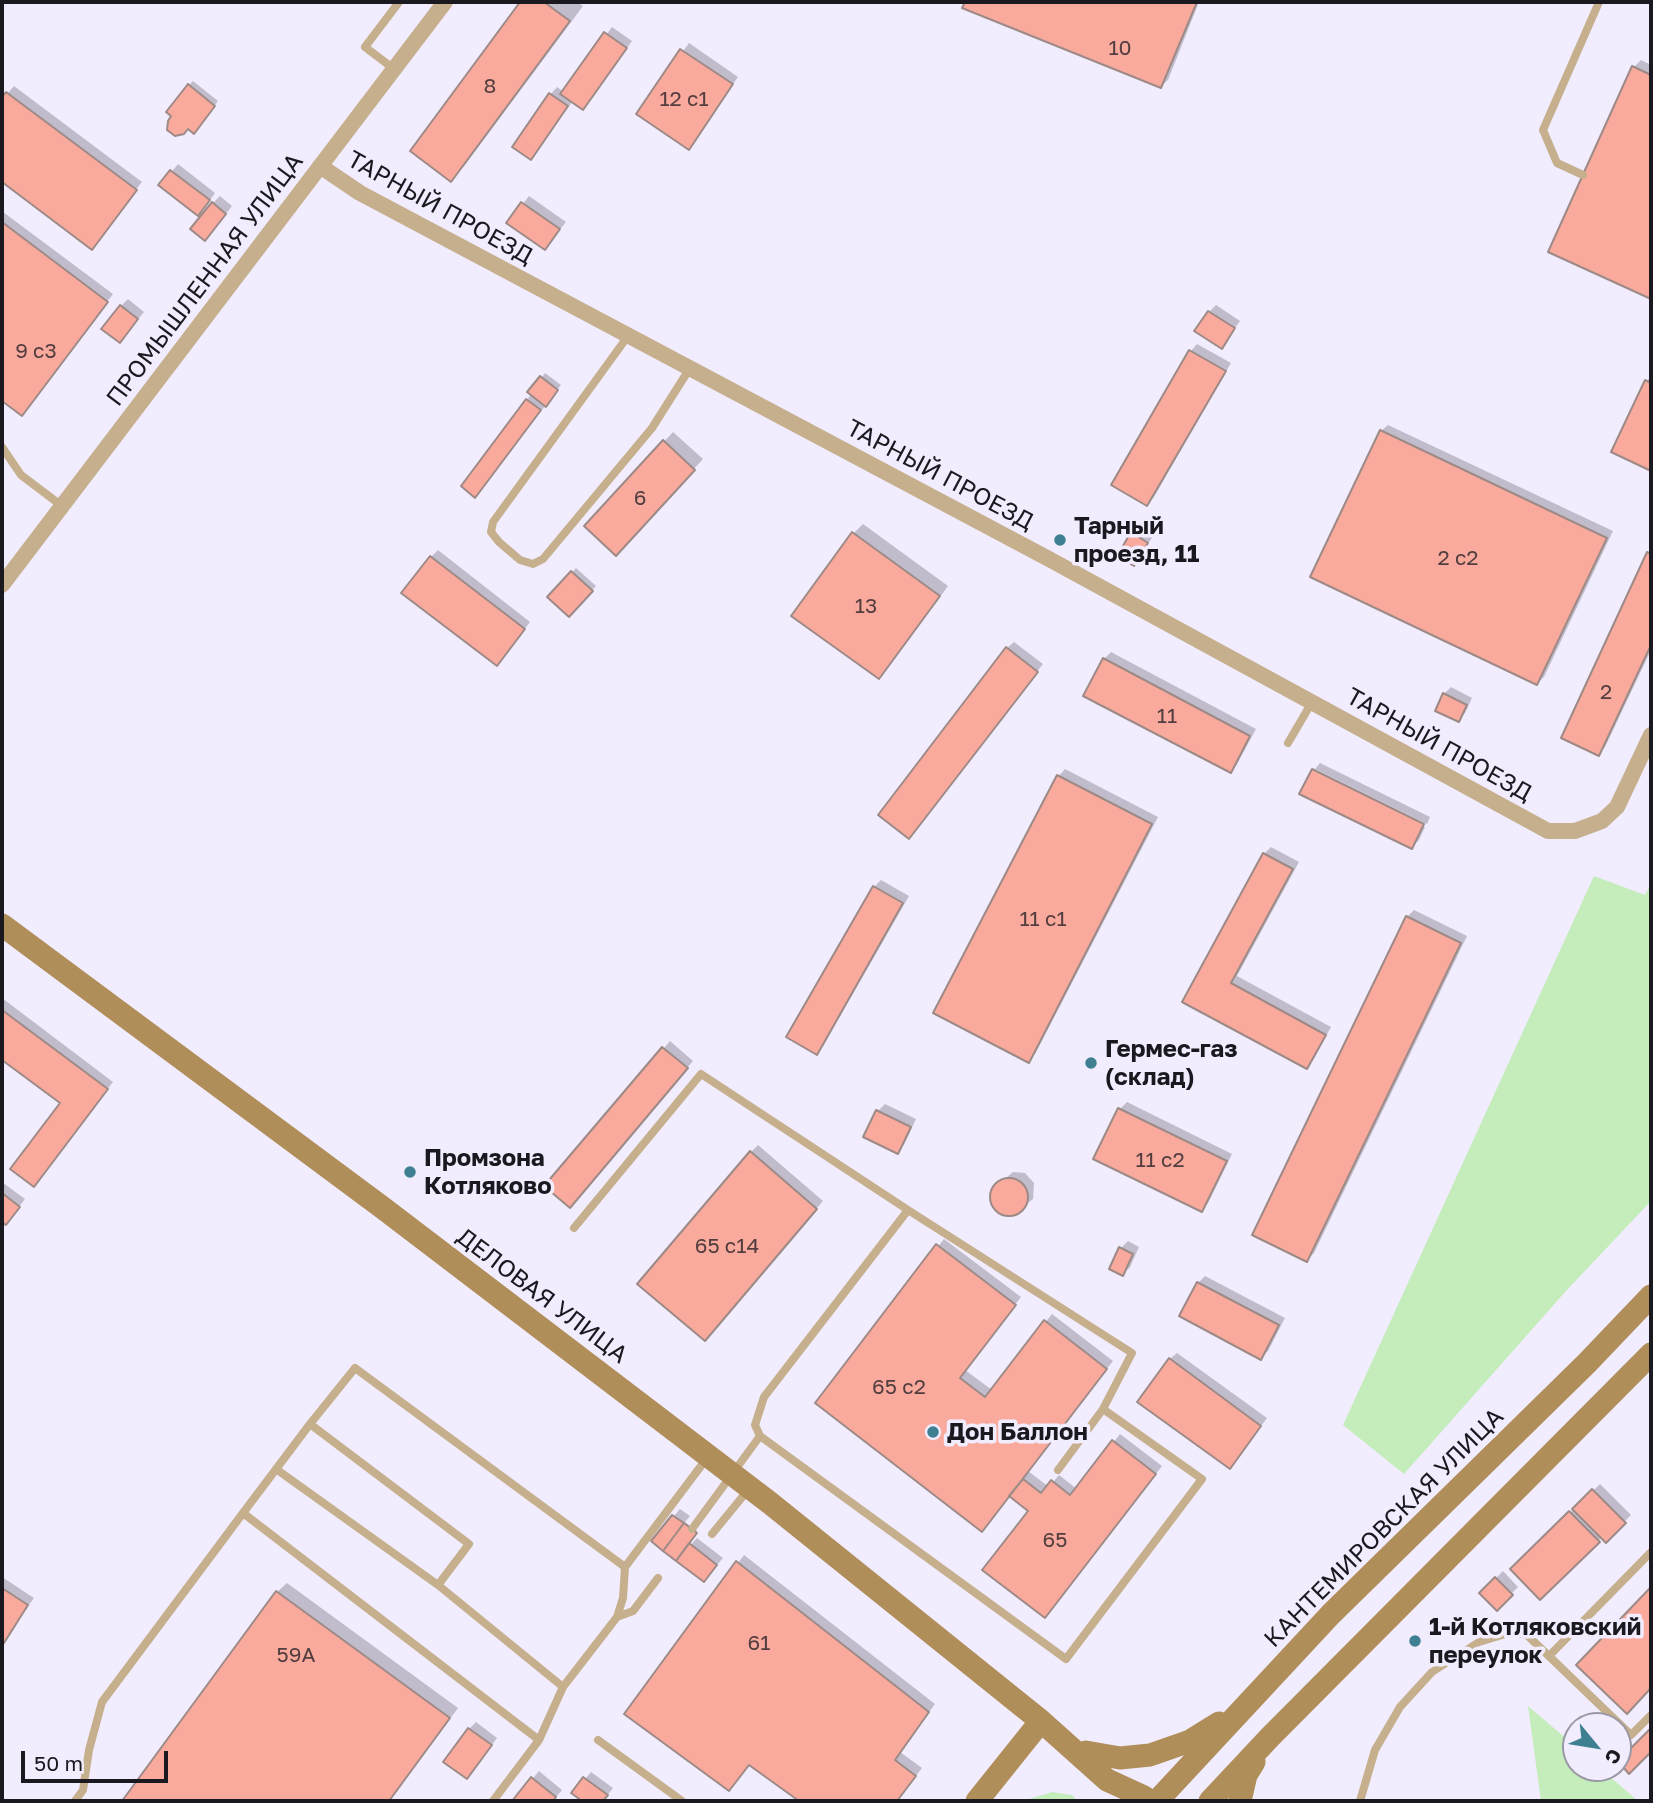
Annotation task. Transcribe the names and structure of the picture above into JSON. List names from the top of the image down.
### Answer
{
  "streets": {
    "street": [
      "ТАРНЫЙ ПРОЕЗД",
      "ПРОМЫШЛЕННАЯ УЛИЦА",
      "ДЕЛОВАЯ УЛИЦА",
      "КАНТЕМИРОВСКАЯ УЛИЦА"
    ]
  },
  "crossings": [
    ["ТАРНЫЙ ПРОЕЗД", "ПРОМЫШЛЕННАЯ УЛИЦА"]
  ],
  "places": [
    "Тарный проезд, 11",
    "Гермес-газ (склад)",
    "Промзона Котляково",
    "Дон Баллон",
    "1-й Котляковский переулок"
  ],
  "house_numbers": [
    "10",
    "8",
    "12 с1",
    "9 с3",
    "6",
    "2 с2",
    "13",
    "2",
    "11",
    "11 с1",
    "11 с2",
    "65 с14",
    "65 с2",
    "65",
    "61",
    "59А"
  ],
  "scale_bar": "50 m",
  "north": "bottom right"
}
